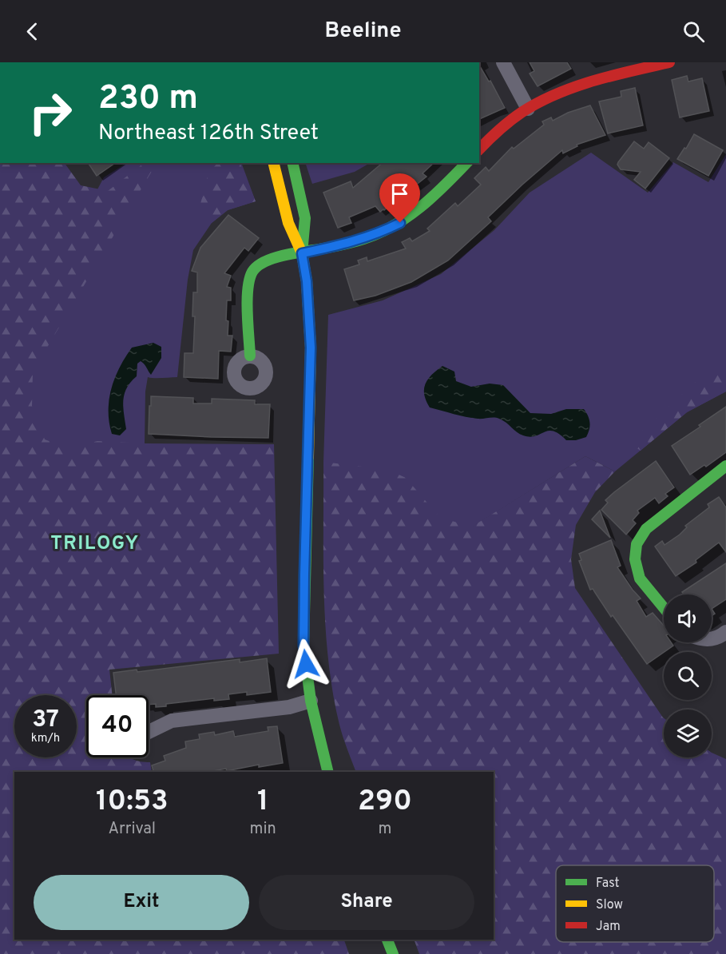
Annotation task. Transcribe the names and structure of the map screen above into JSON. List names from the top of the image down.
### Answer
{
  "districts": ["TRILOGY"],
  "legend": ["Fast", "Slow", "Jam"],
  "page": {
    "header": "Beeline",
    "turn": ["230 m", "Northeast 126th Street"],
    "speed": "37 km/h",
    "limit": "40",
    "eta": [
      "10:53",
      "Arrival",
      "1",
      "min",
      "290",
      "m"
    ],
    "buttons": ["Exit", "Share"]
  }
}
